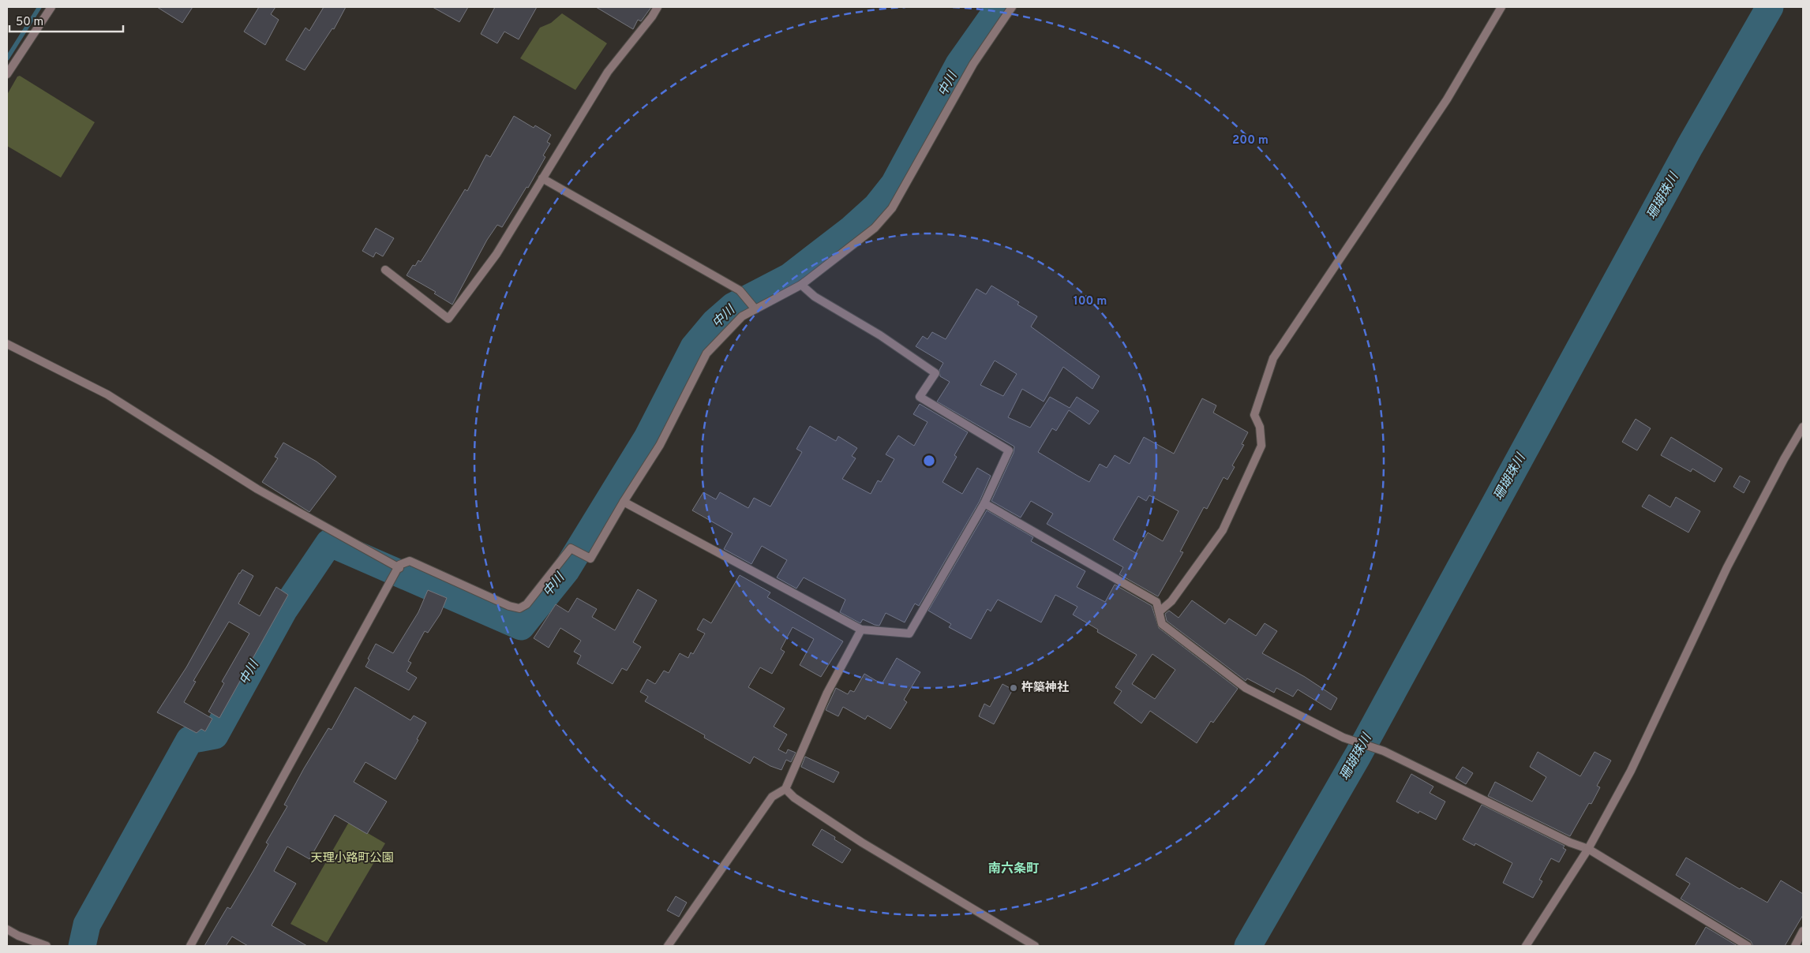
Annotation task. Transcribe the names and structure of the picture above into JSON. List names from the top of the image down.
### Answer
{
  "districts": ["南六条町"],
  "water": ["中川", "珊瑚珠川"],
  "parks": ["天理小路町公園"],
  "places": ["杵築神社"],
  "scale_bar": "50 m",
  "rings": ["200 m", "100 m"]
}
